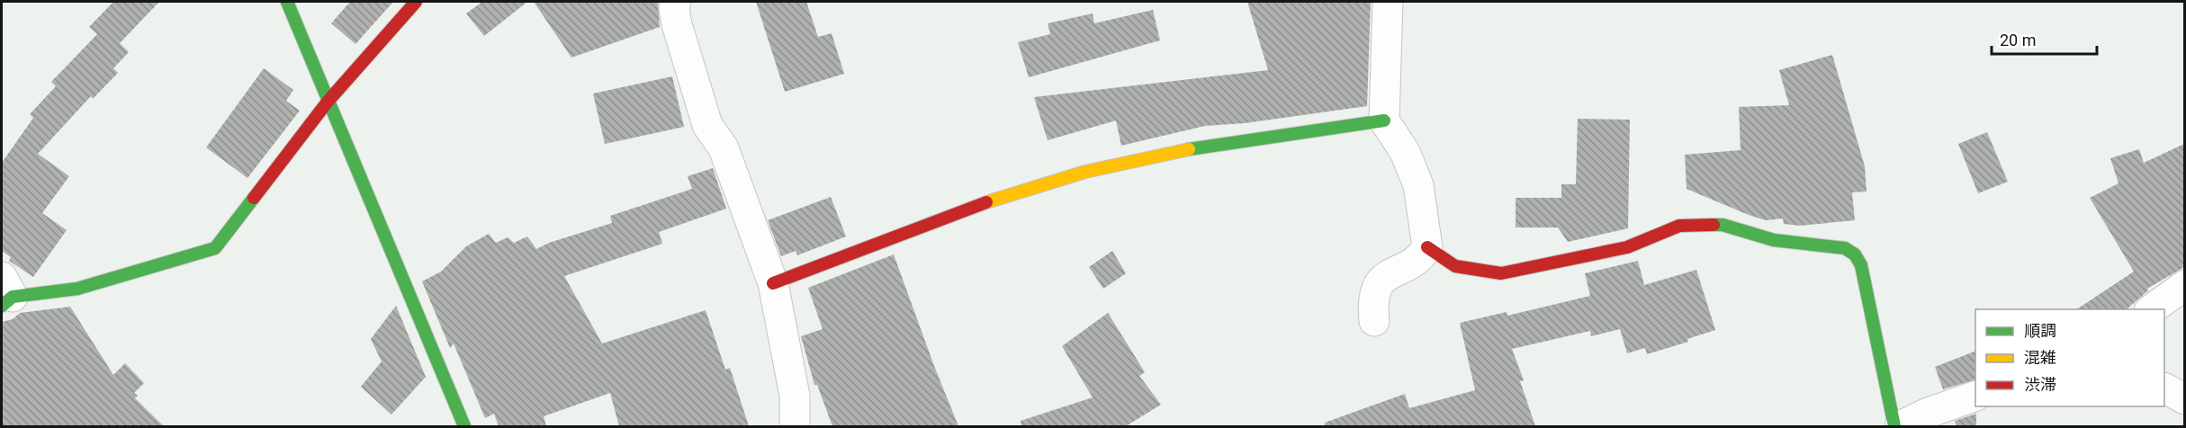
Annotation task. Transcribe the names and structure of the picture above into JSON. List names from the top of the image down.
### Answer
{
  "legend": ["順調", "混雑", "渋滞"],
  "scale_bar": "20 m"
}
